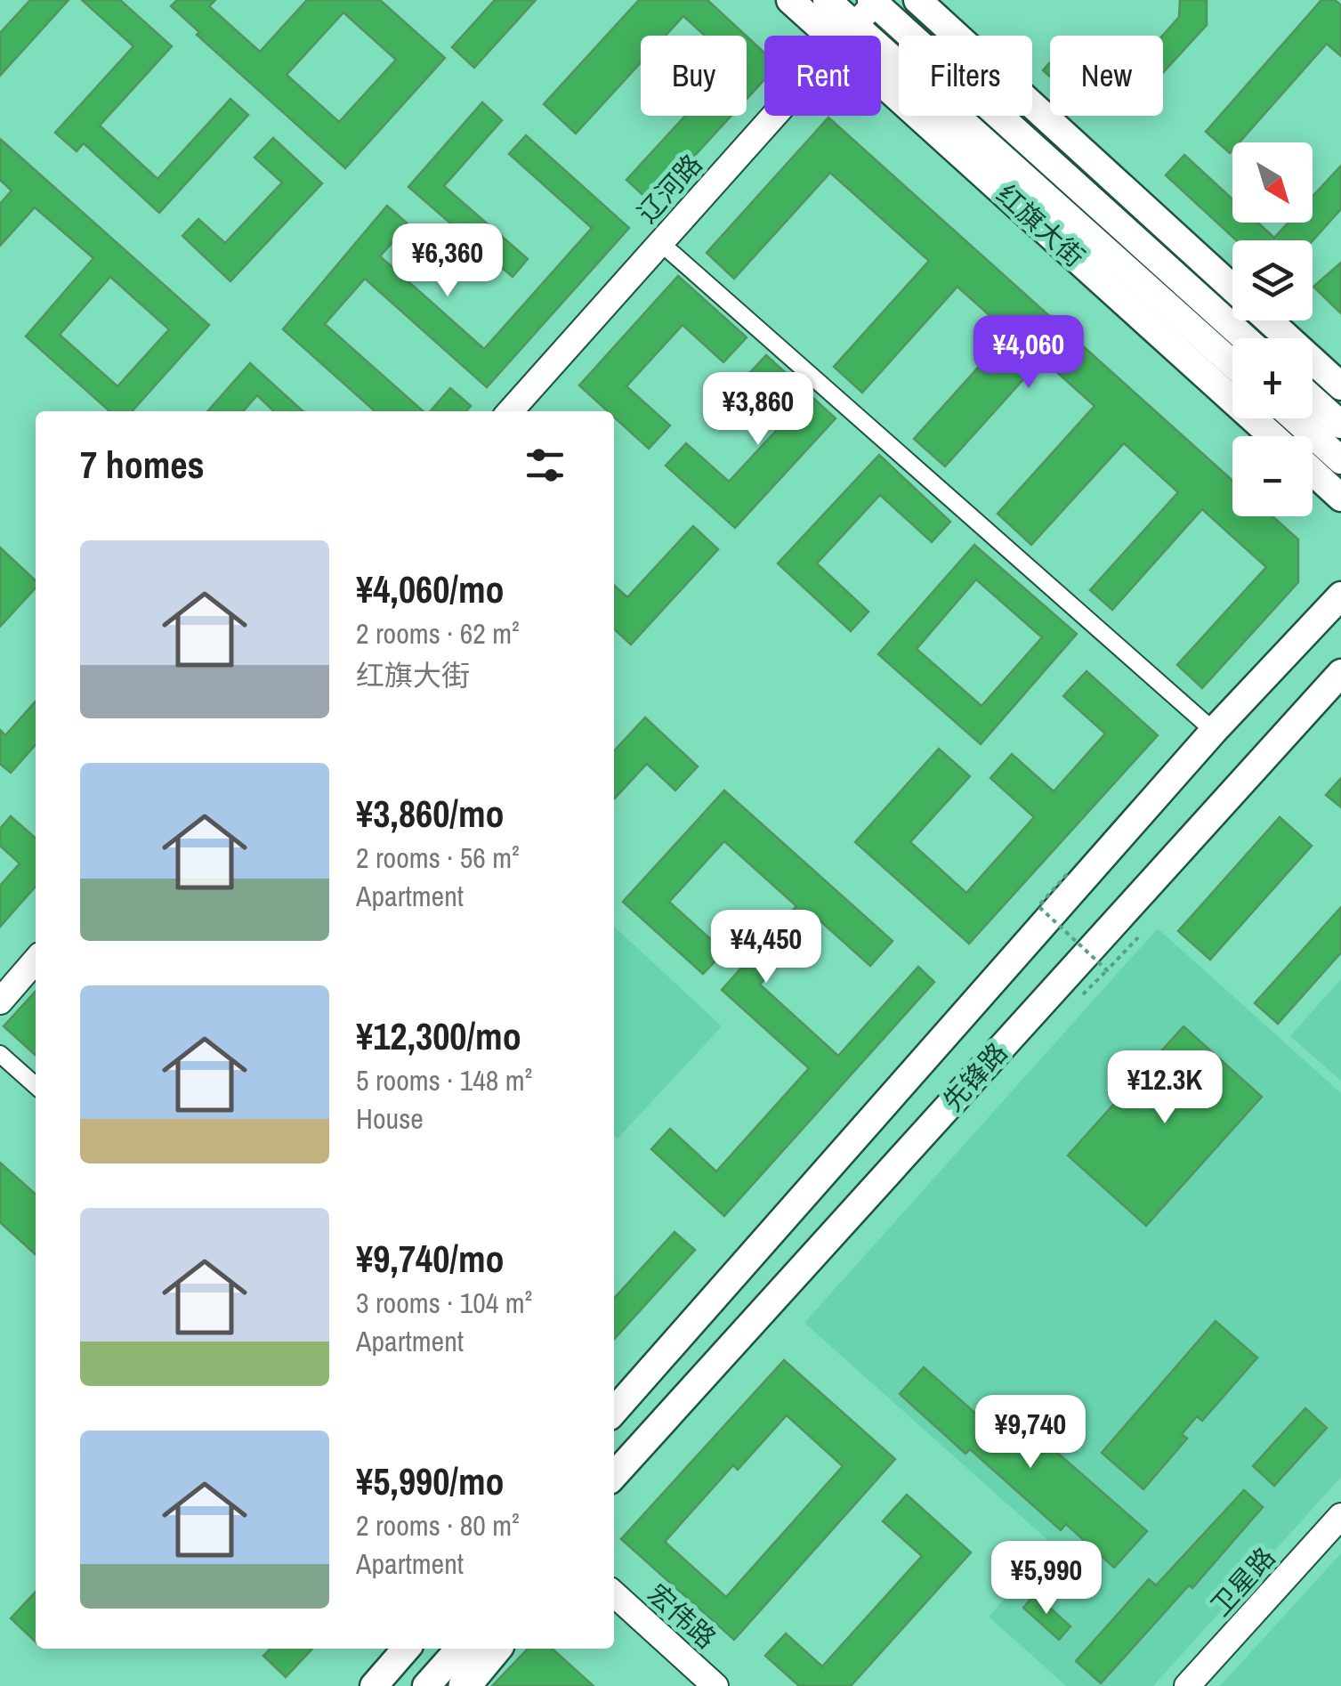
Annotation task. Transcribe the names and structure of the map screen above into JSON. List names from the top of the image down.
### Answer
{
  "streets": {
    "main road": [
      "辽河路",
      "红旗大街",
      "先锋路",
      "卫星路",
      "宏伟路"
    ]
  },
  "crossings": [
    ["辽河路", "红旗大街"]
  ],
  "north": "bottom right",
  "page": {
    "chip": [
      "Buy",
      "Rent",
      "Filters",
      "New"
    ],
    "map_buttons": ["+", "−"],
    "price": [
      "¥6,360",
      "¥4,060",
      "¥3,860",
      "¥4,450",
      "¥12.3K",
      "¥9,740",
      "¥5,990"
    ],
    "heading": "7 homes",
    "list": [
      {
        "name": "¥4,060/mo",
        "note": "2 rooms · 62 m² · 红旗大街"
      },
      {
        "name": "¥3,860/mo",
        "note": "2 rooms · 56 m² · Apartment"
      },
      {
        "name": "¥12,300/mo",
        "note": "5 rooms · 148 m² · House"
      },
      {
        "name": "¥9,740/mo",
        "note": "3 rooms · 104 m² · Apartment"
      },
      {
        "name": "¥5,990/mo",
        "note": "2 rooms · 80 m² · Apartment"
      }
    ]
  }
}
